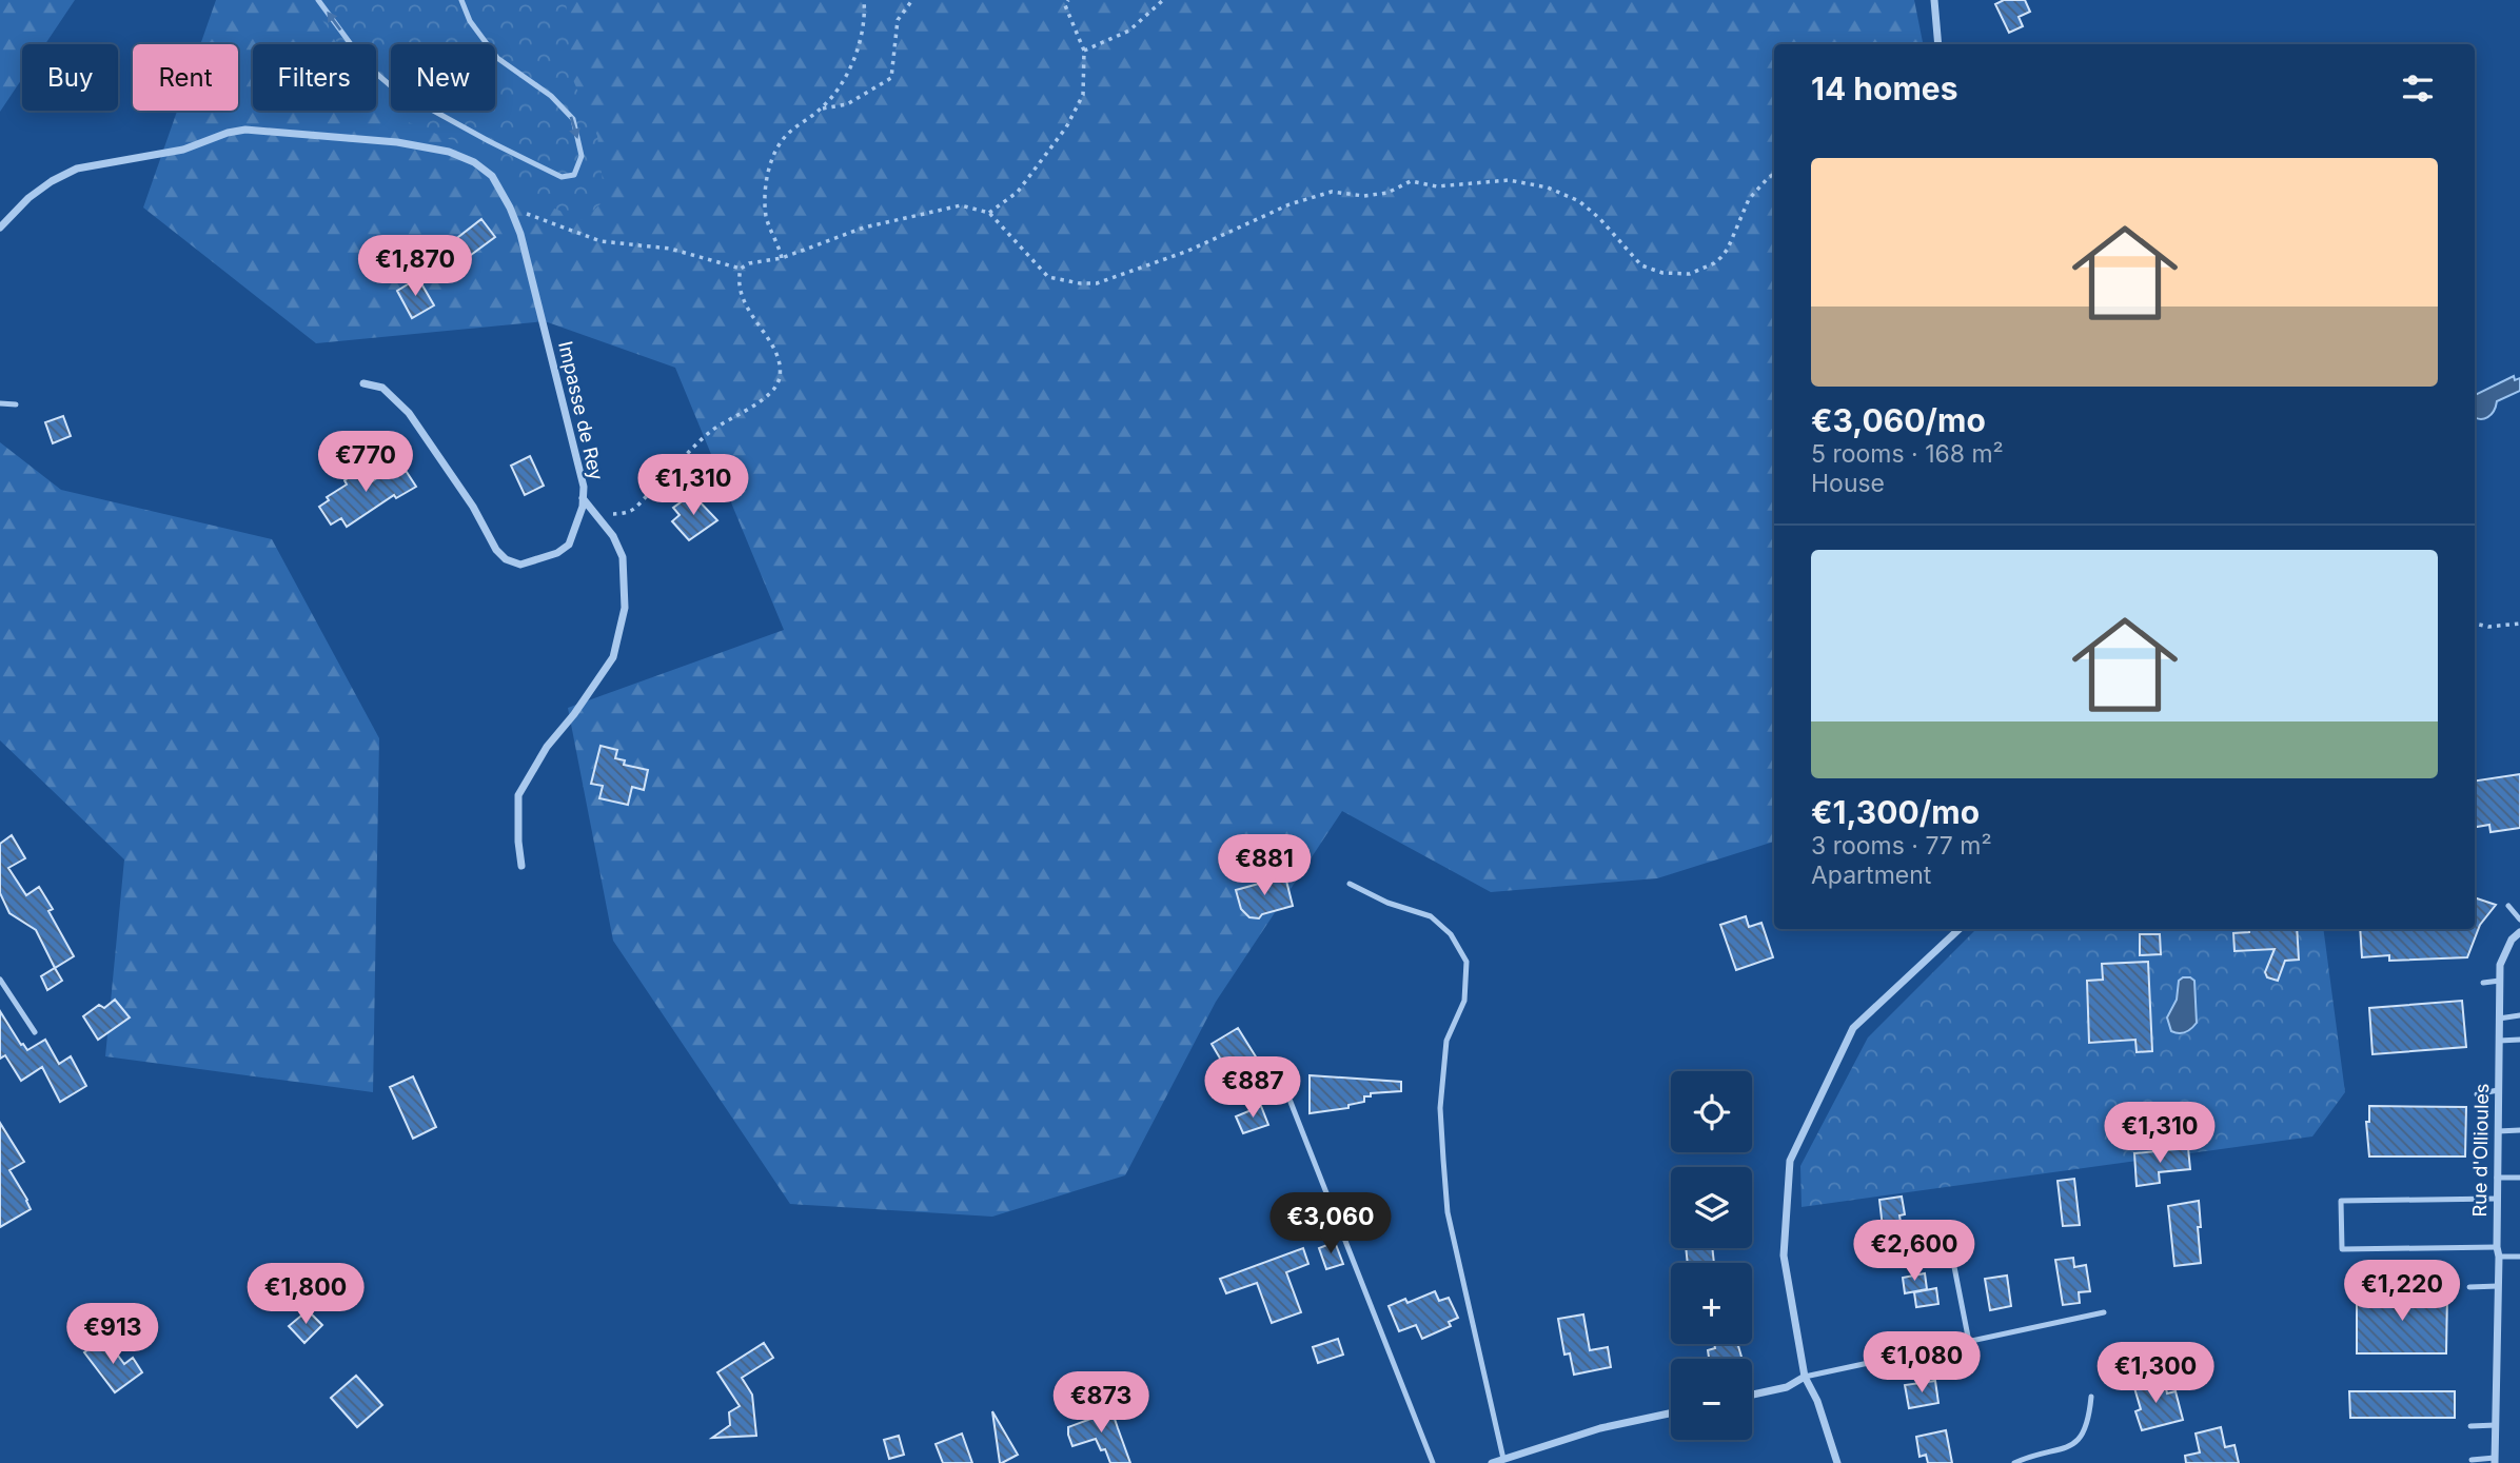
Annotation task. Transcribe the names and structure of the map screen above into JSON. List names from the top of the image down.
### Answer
{
  "streets": {
    "street": ["Impasse de Rey", "Rue d'Ollioules"]
  },
  "page": {
    "chip": [
      "Buy",
      "Rent",
      "Filters",
      "New"
    ],
    "heading": "14 homes",
    "list": [
      {
        "name": "€3,060/mo",
        "note": "5 rooms · 168 m² · House"
      },
      {
        "name": "€1,300/mo",
        "note": "3 rooms · 77 m² · Apartment"
      }
    ],
    "price": [
      "€1,870",
      "€770",
      "€1,310",
      "€881",
      "€887",
      "€1,310",
      "€3,060",
      "€2,600",
      "€1,220",
      "€1,800",
      "€913",
      "€1,080",
      "€1,300",
      "€873"
    ],
    "map_buttons": ["+", "−"]
  }
}
